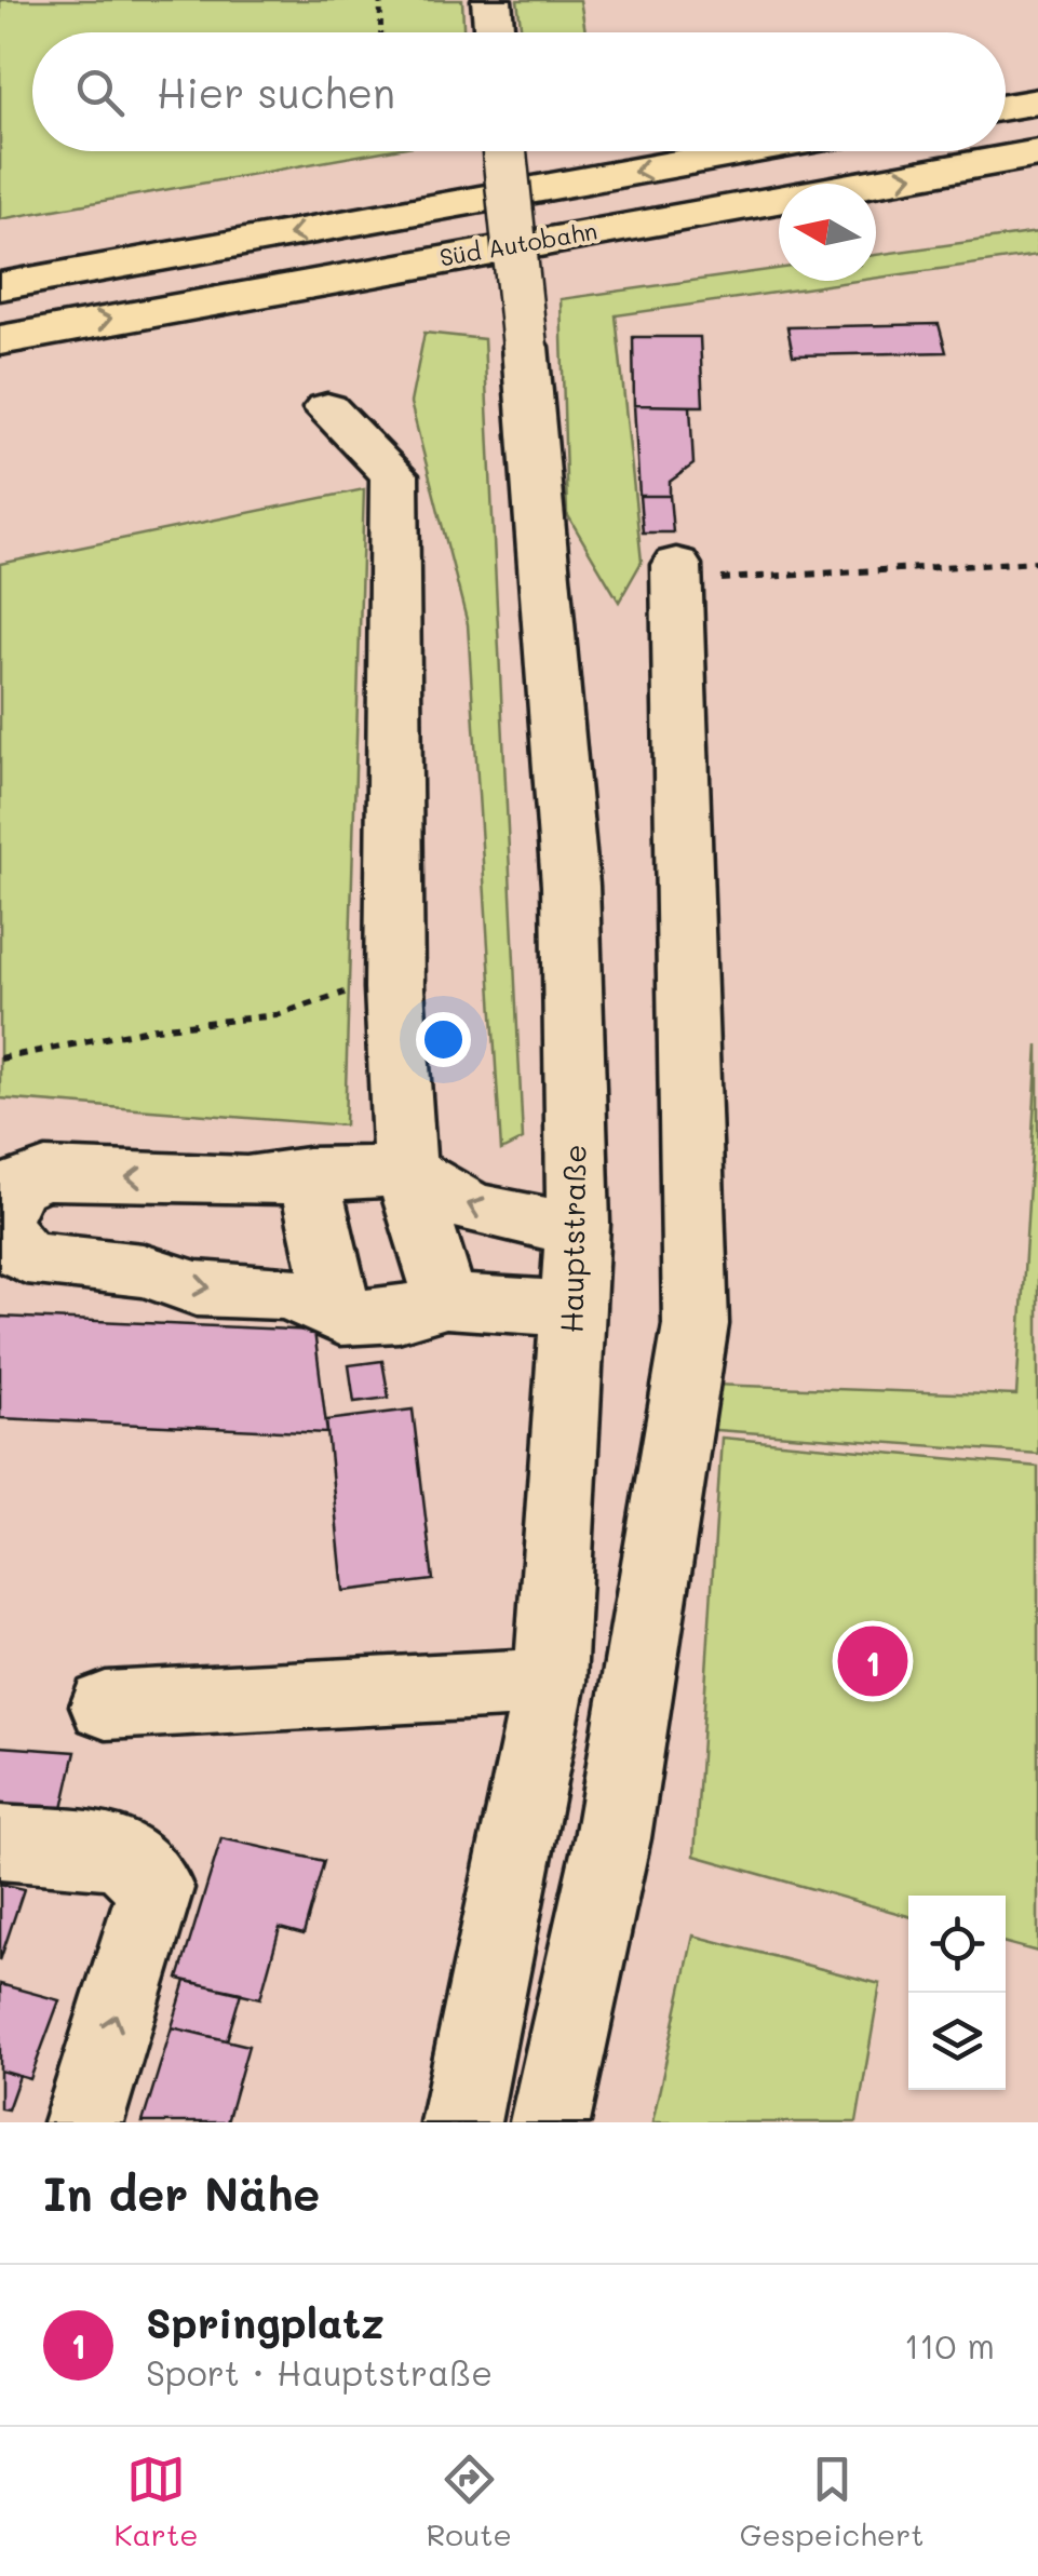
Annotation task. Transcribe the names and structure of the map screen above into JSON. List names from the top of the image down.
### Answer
{
  "streets": {
    "highway": ["Süd Autobahn"],
    "street": ["Hauptstraße"]
  },
  "north": "left",
  "page": {
    "search": "Hier suchen",
    "pins": "1",
    "heading": "In der Nähe",
    "list": [
      {
        "mark": "1",
        "name": "Springplatz",
        "note": "Sport · Hauptstraße",
        "value": "110 m"
      }
    ],
    "nav": ["Karte", "Route", "Gespeichert"]
  }
}
